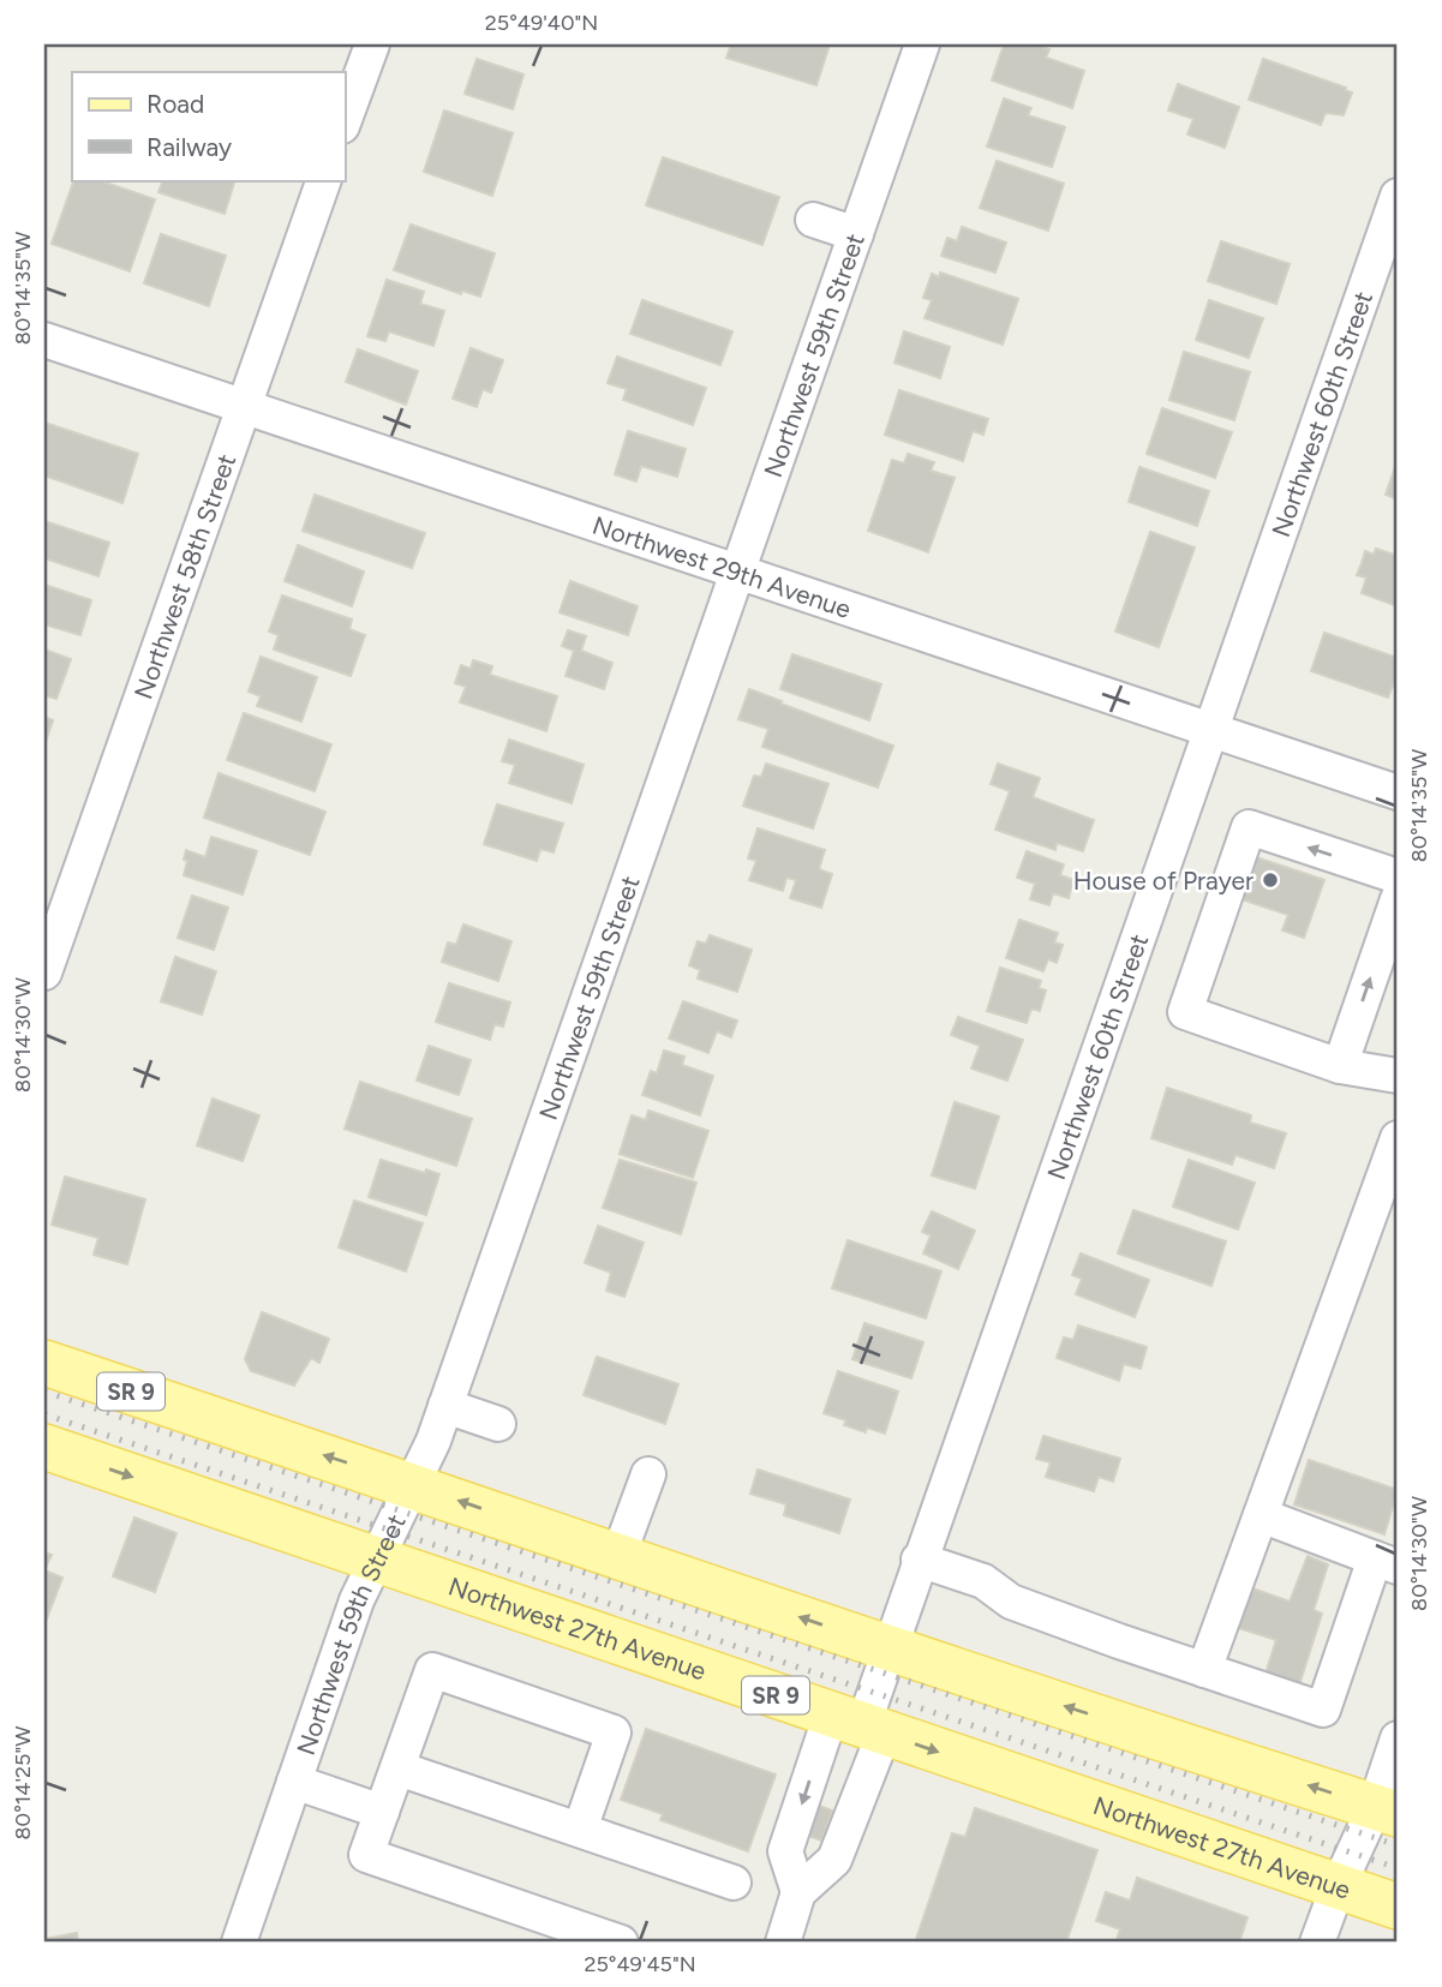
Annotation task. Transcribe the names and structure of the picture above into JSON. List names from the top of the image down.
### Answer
{
  "streets": {
    "main road": ["SR 9", "Northwest 27th Avenue"],
    "street": [
      "Northwest 59th Street",
      "Northwest 60th Street",
      "Northwest 29th Avenue",
      "Northwest 58th Street"
    ]
  },
  "crossings": [
    ["Northwest 59th Street", "Northwest 29th Avenue"],
    ["Northwest 59th Street", "SR 9"],
    ["Northwest 59th Street", "Northwest 27th Avenue"],
    ["Northwest 60th Street", "Northwest 29th Avenue"],
    ["Northwest 60th Street", "SR 9"],
    ["Northwest 60th Street", "Northwest 27th Avenue"],
    ["Northwest 29th Avenue", "Northwest 58th Street"]
  ],
  "places": ["House of Prayer"],
  "legend": ["Road", "Railway"],
  "coordinates": [
    "25°49'40\"N",
    "80°14'35\"W",
    "80°14'30\"W",
    "80°14'25\"W",
    "25°49'45\"N"
  ]
}
